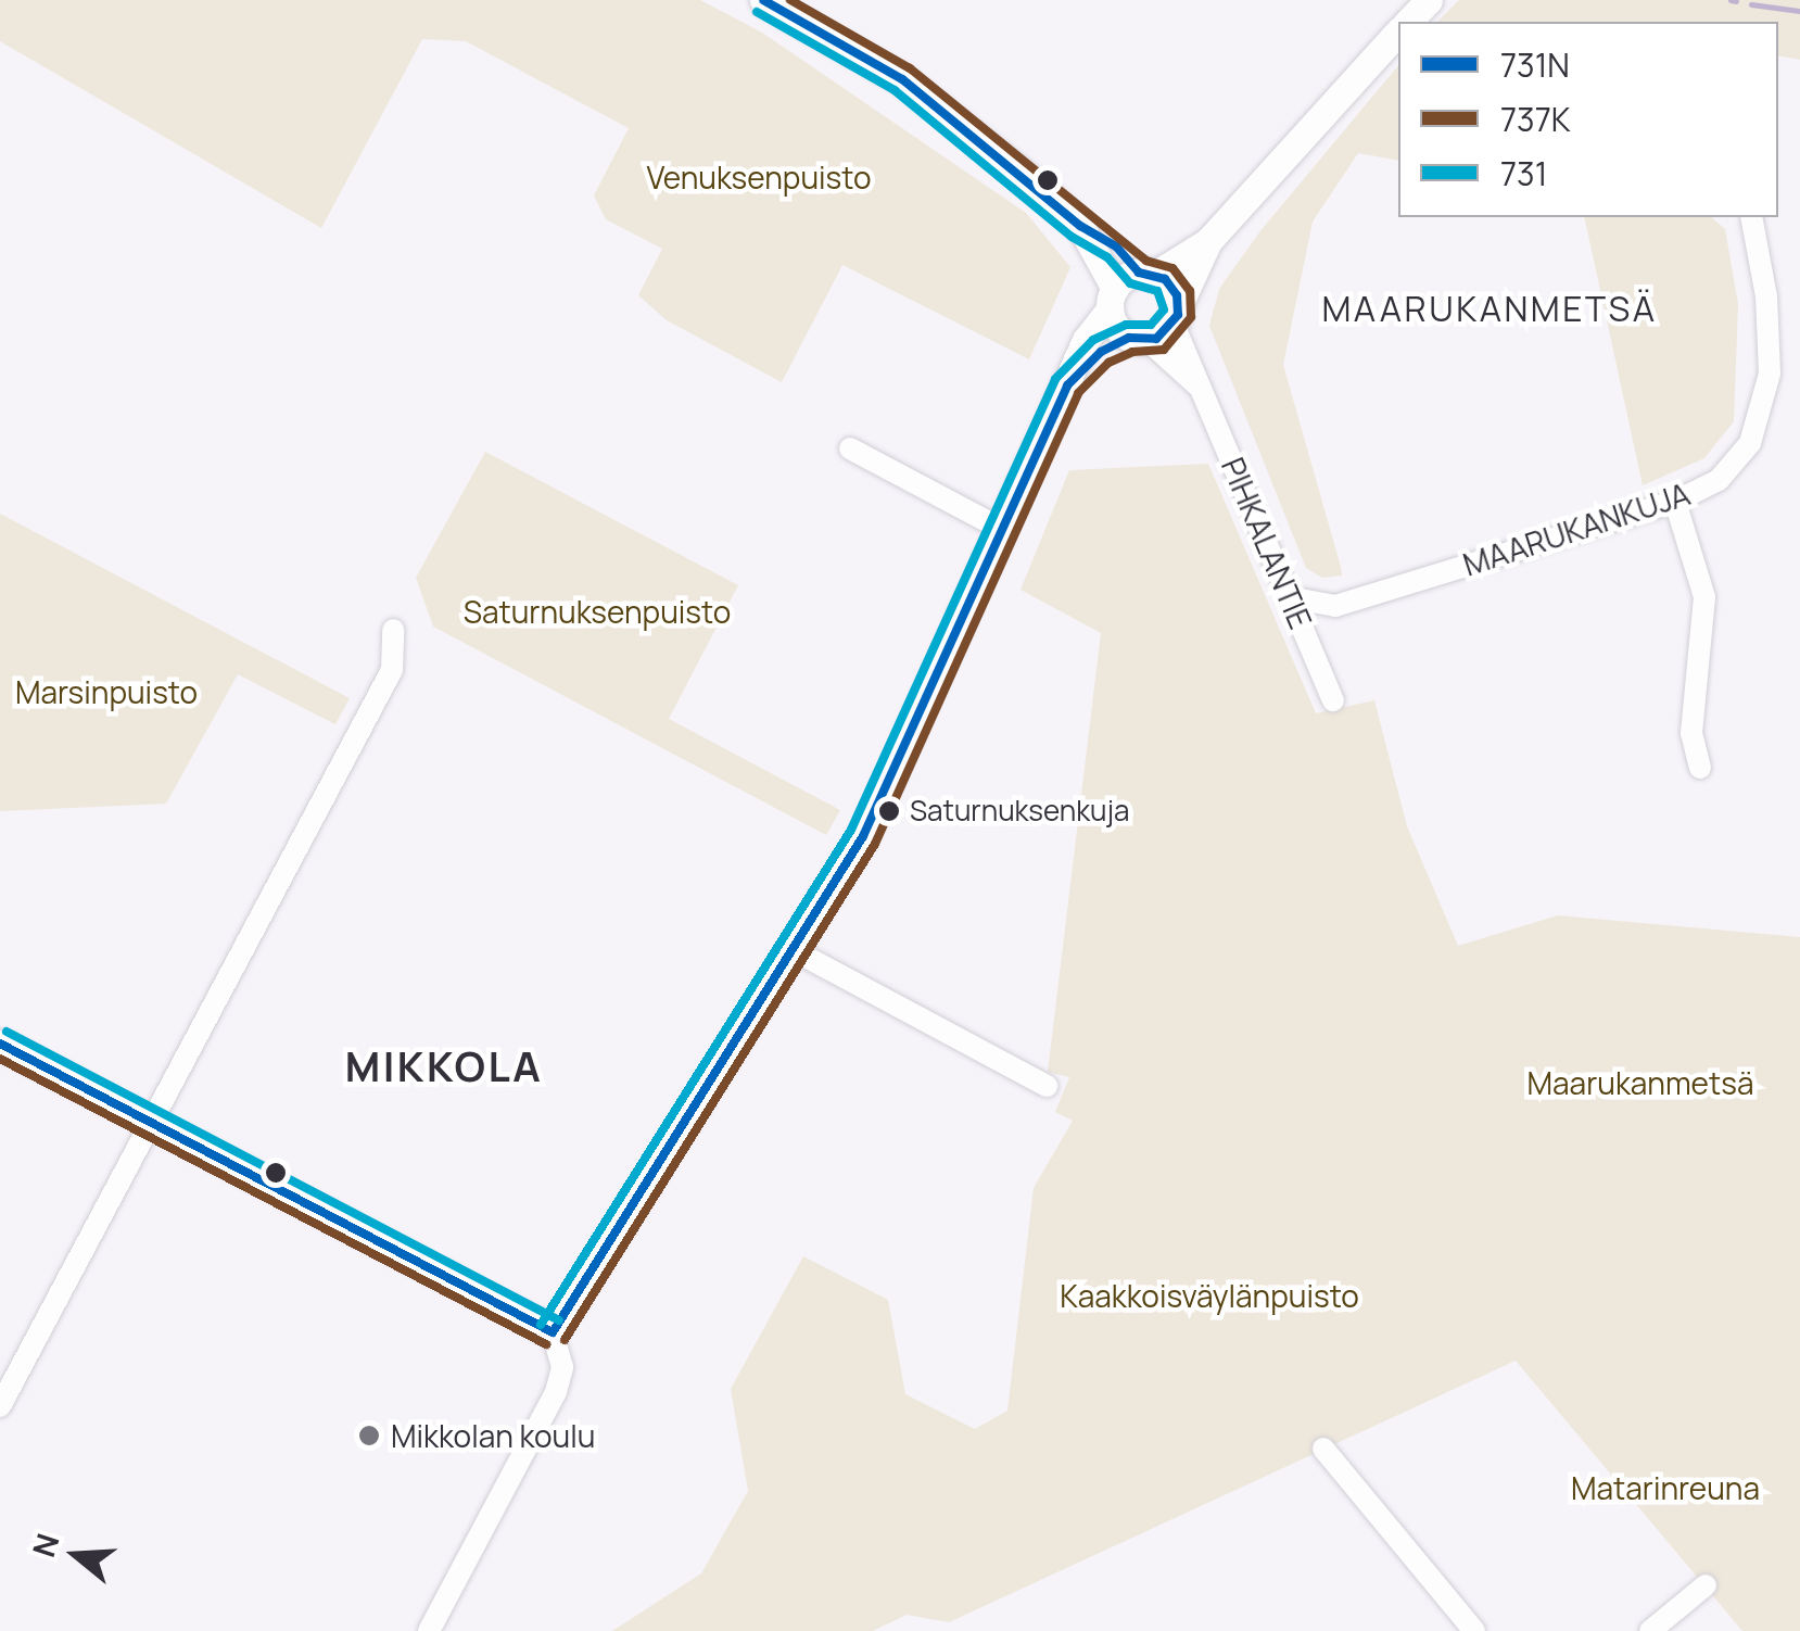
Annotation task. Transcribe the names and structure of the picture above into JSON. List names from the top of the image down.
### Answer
{
  "streets": {
    "street": ["MAARUKANKUJA", "PIHKALANTIE"]
  },
  "crossings": [
    ["MAARUKANKUJA", "PIHKALANTIE"]
  ],
  "districts": ["MAARUKANMETSÄ", "MIKKOLA"],
  "parks": [
    "Venuksenpuisto",
    "Saturnuksenpuisto",
    "Marsinpuisto",
    "Maarukanmetsä",
    "Kaakkoisväylänpuisto",
    "Matarinreuna"
  ],
  "places": ["Saturnuksenkuja", "Mikkolan koulu"],
  "lines": ["transit line 731N", "transit line 737K", "transit line 731"],
  "legend": ["731N", "737K", "731"],
  "north": "left"
}
